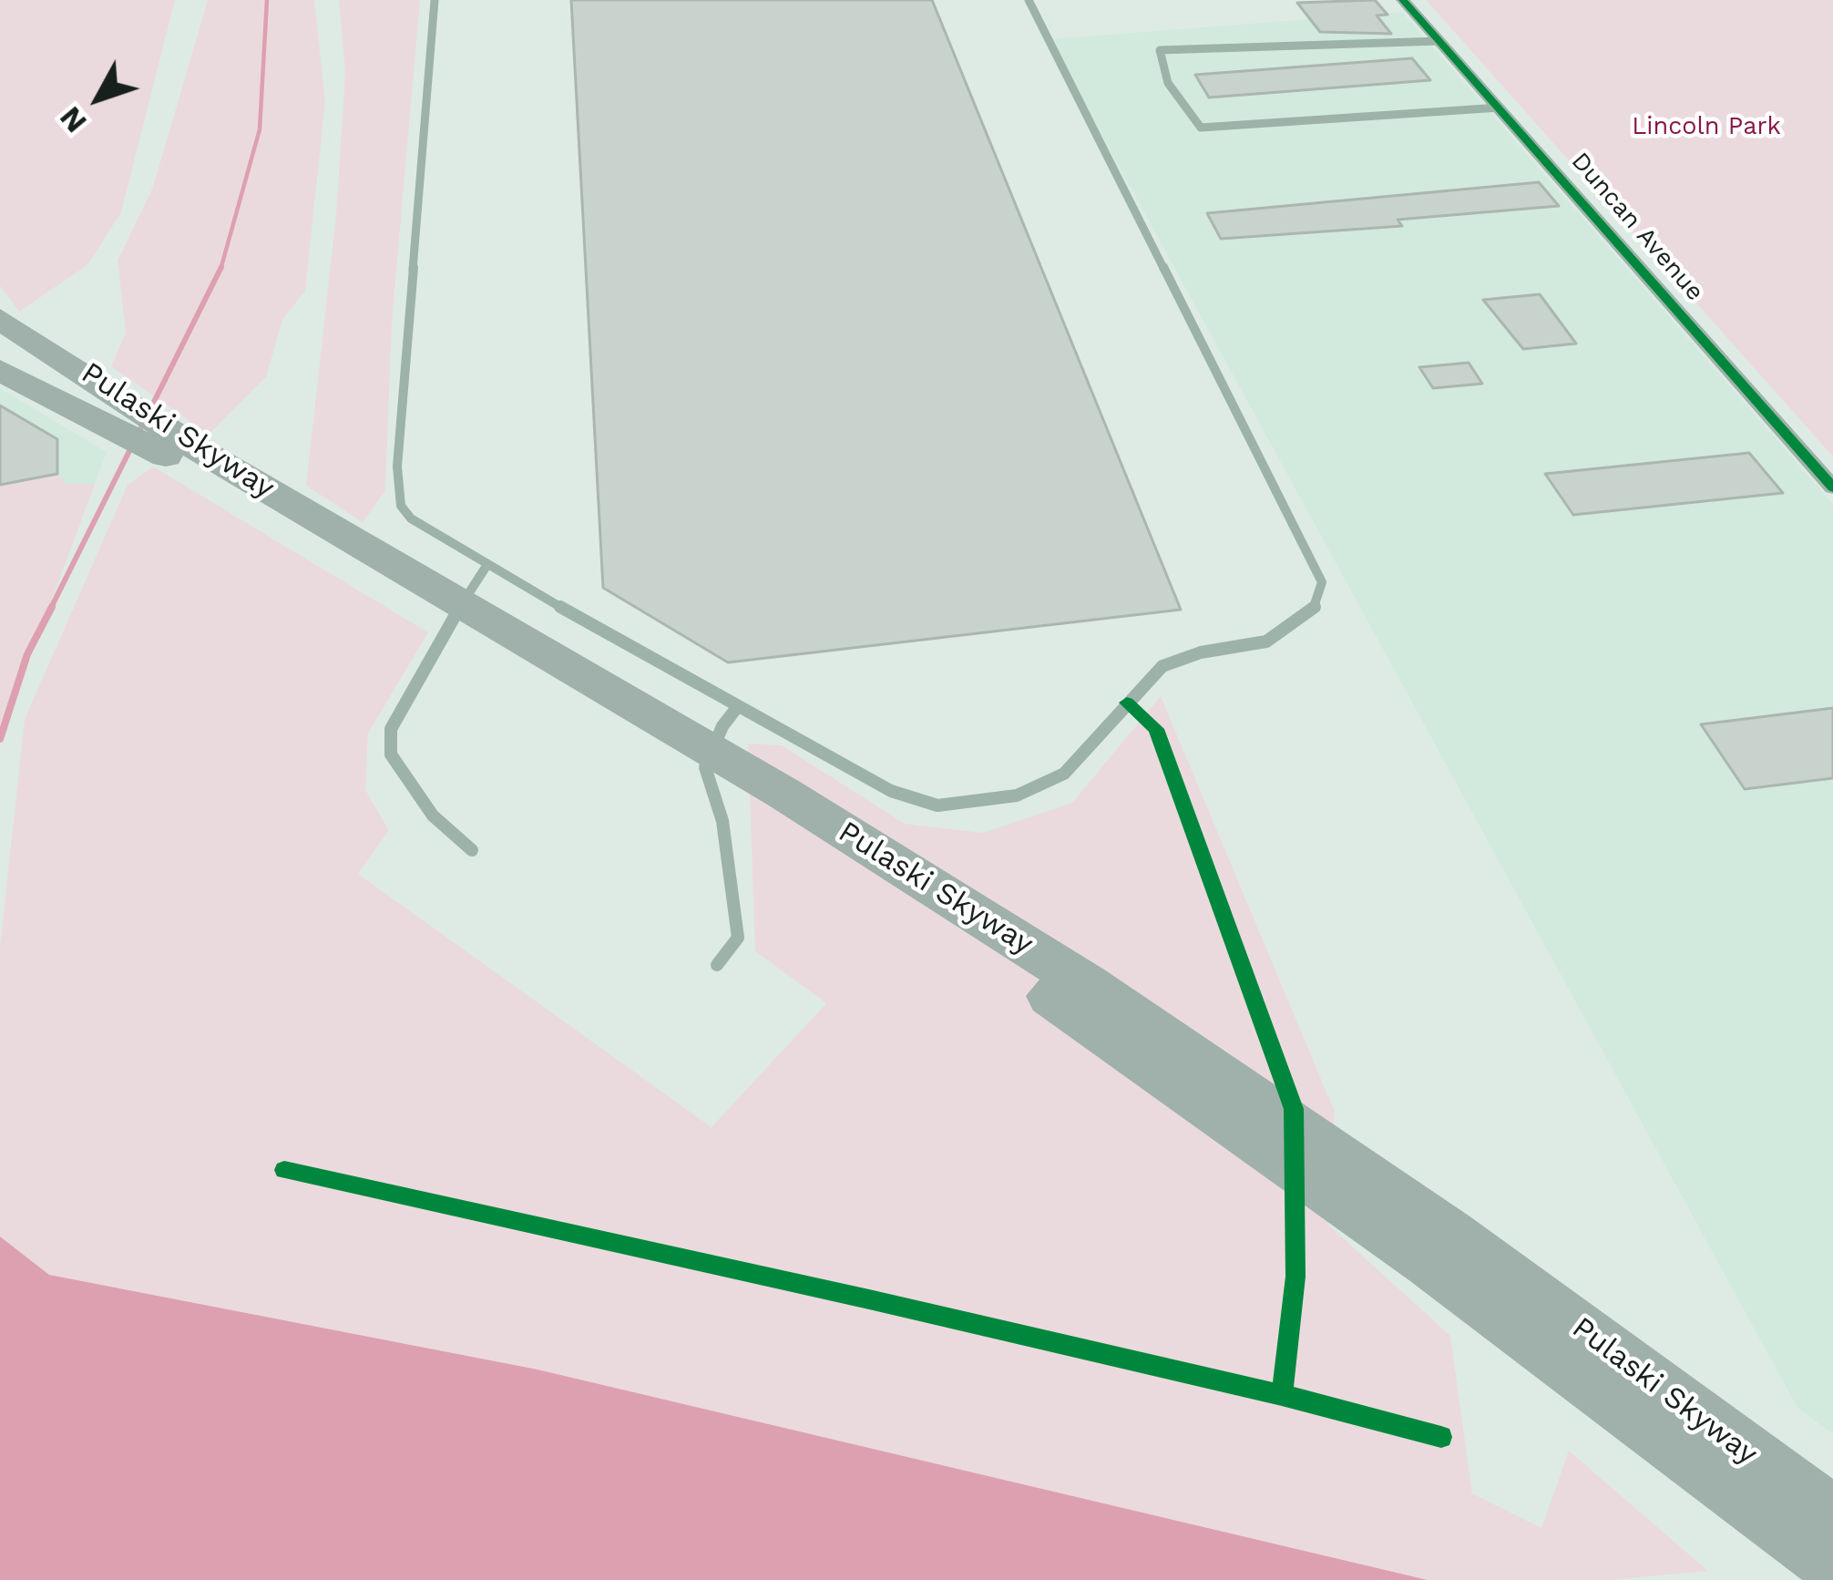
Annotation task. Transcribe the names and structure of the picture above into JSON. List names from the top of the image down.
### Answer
{
  "streets": {
    "highway": ["Pulaski Skyway"],
    "street": ["Duncan Avenue"]
  },
  "parks": ["Lincoln Park"],
  "north": "bottom left"
}
